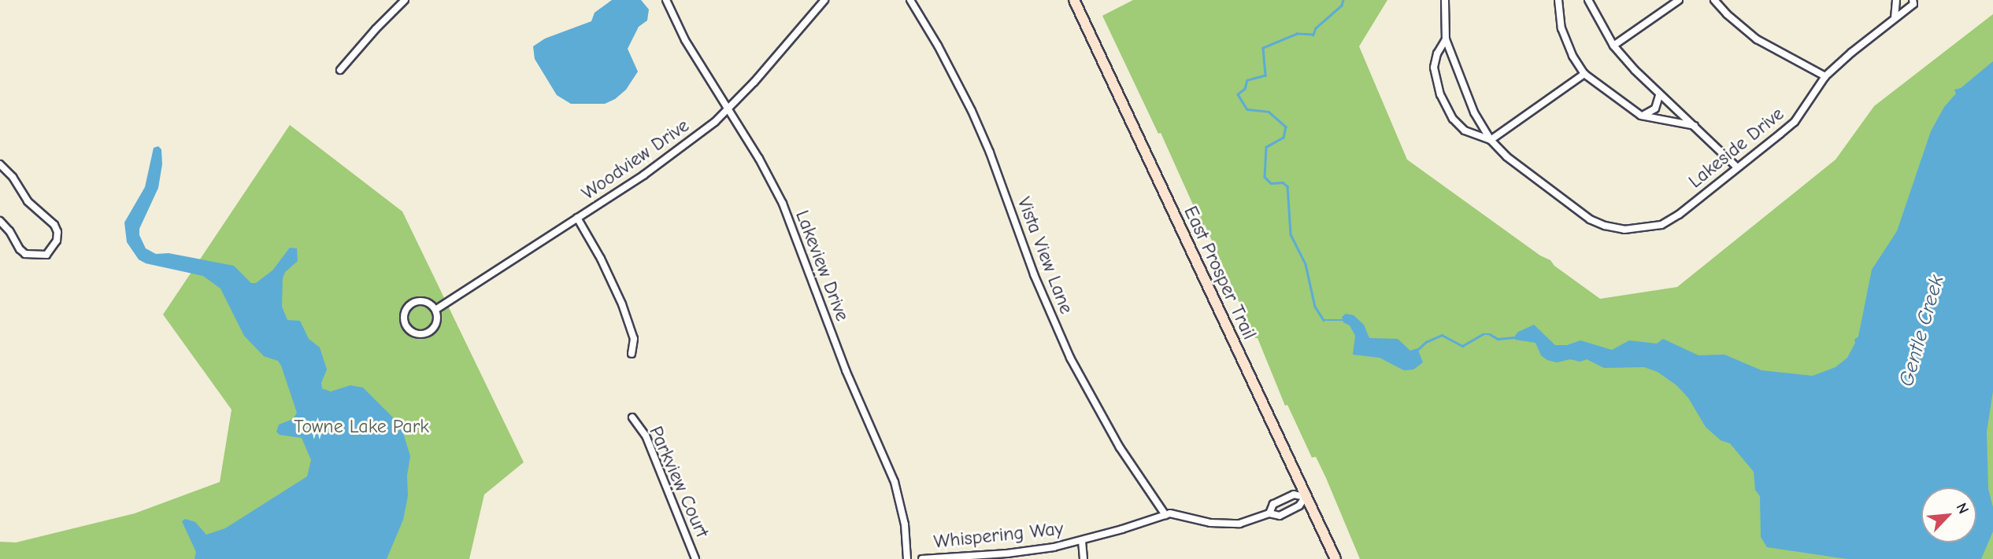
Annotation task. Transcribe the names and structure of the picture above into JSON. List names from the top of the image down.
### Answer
{
  "streets": {
    "main road": ["East Prosper Trail"],
    "street": [
      "Lakeside Drive",
      "Woodview Drive",
      "Vista View Lane",
      "Lakeview Drive",
      "Parkview Court",
      "Whispering Way"
    ]
  },
  "crossings": [
    ["Woodview Drive", "Lakeview Drive"],
    ["Vista View Lane", "Whispering Way"],
    ["East Prosper Trail", "Whispering Way"]
  ],
  "water": ["Gentle Creek"],
  "parks": ["Towne Lake Park"],
  "north": "top right"
}
